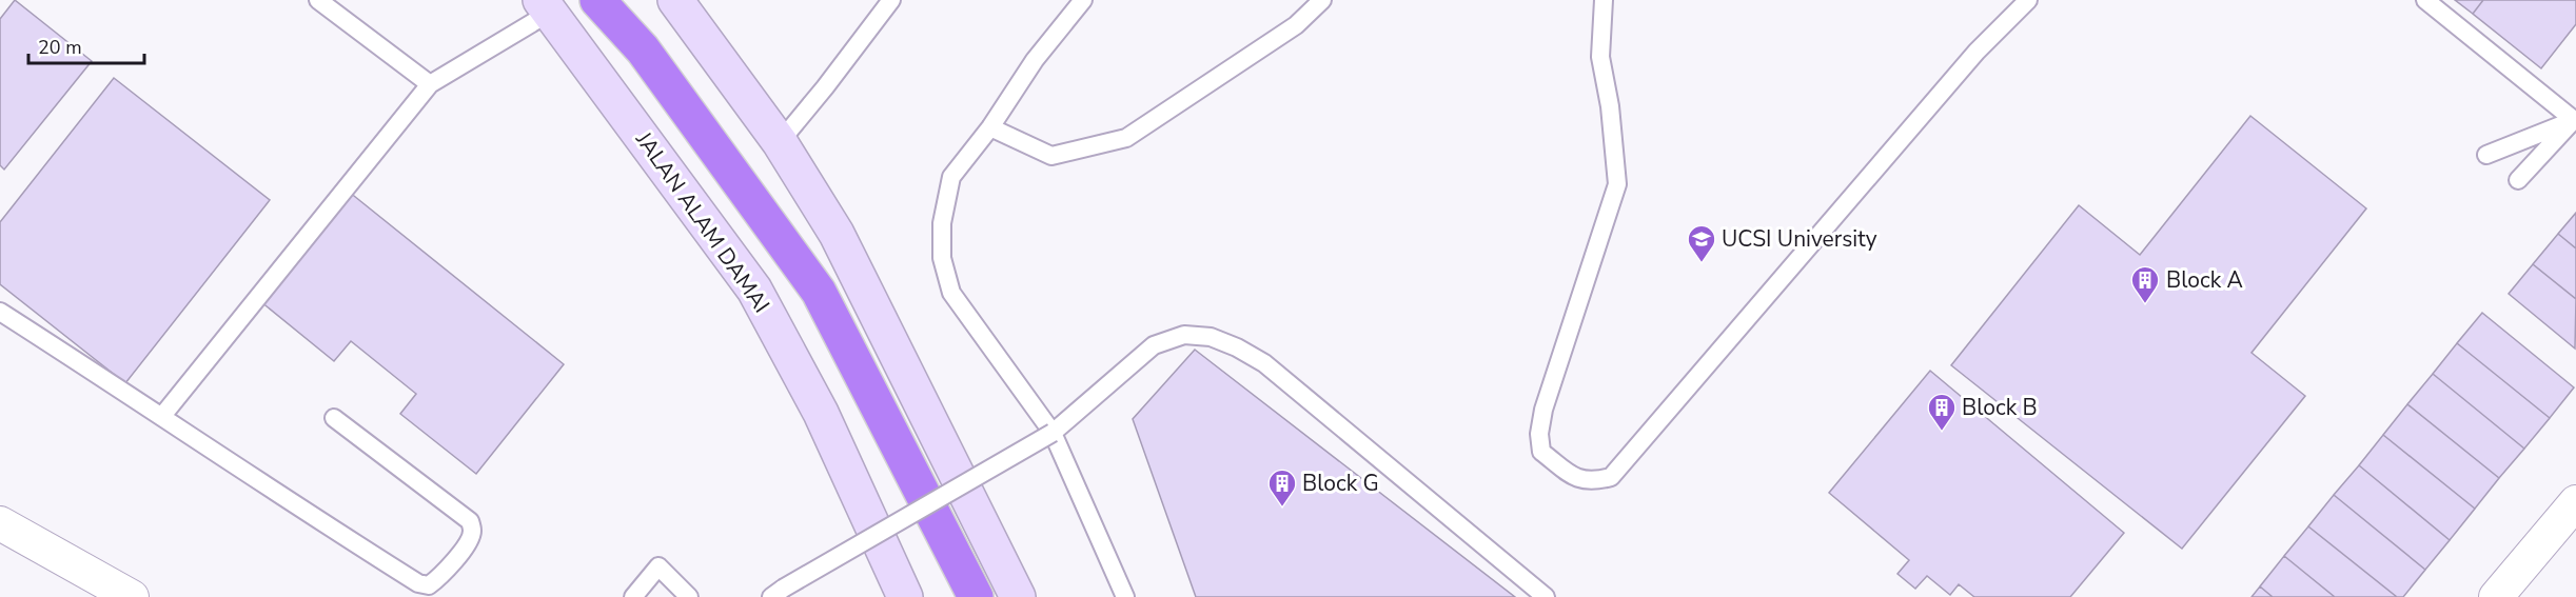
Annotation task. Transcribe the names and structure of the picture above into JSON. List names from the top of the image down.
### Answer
{
  "streets": {
    "main road": ["JALAN ALAM DAMAI"]
  },
  "places": {
    "school or university": ["UCSI University"],
    "building": ["Block A", "Block B", "Block G"]
  },
  "scale_bar": "20 m"
}
